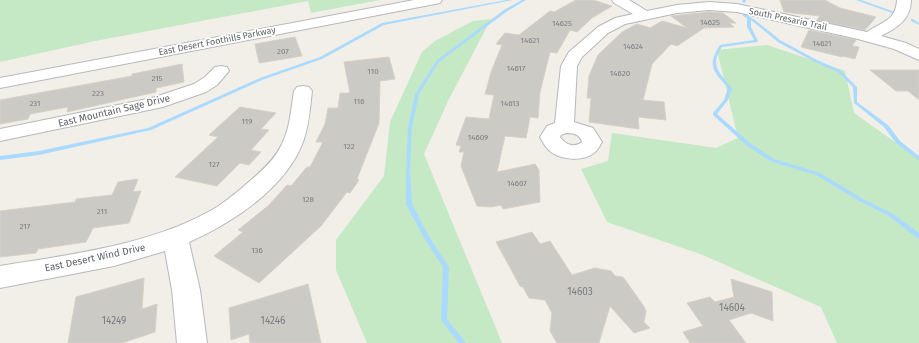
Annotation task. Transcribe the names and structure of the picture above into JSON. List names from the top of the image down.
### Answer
{
  "streets": {
    "street": [
      "South Presario Trail",
      "East Desert Foothills Parkway",
      "East Mountain Sage Drive",
      "East Desert Wind Drive"
    ]
  },
  "house_numbers": [
    "14625",
    "14625",
    "14621",
    "14621",
    "14624",
    "207",
    "14617",
    "110",
    "14620",
    "215",
    "223",
    "116",
    "231",
    "14613",
    "119",
    "14609",
    "122",
    "127",
    "14607",
    "128",
    "211",
    "217",
    "136",
    "14603",
    "14604",
    "14249",
    "14246"
  ]
}
